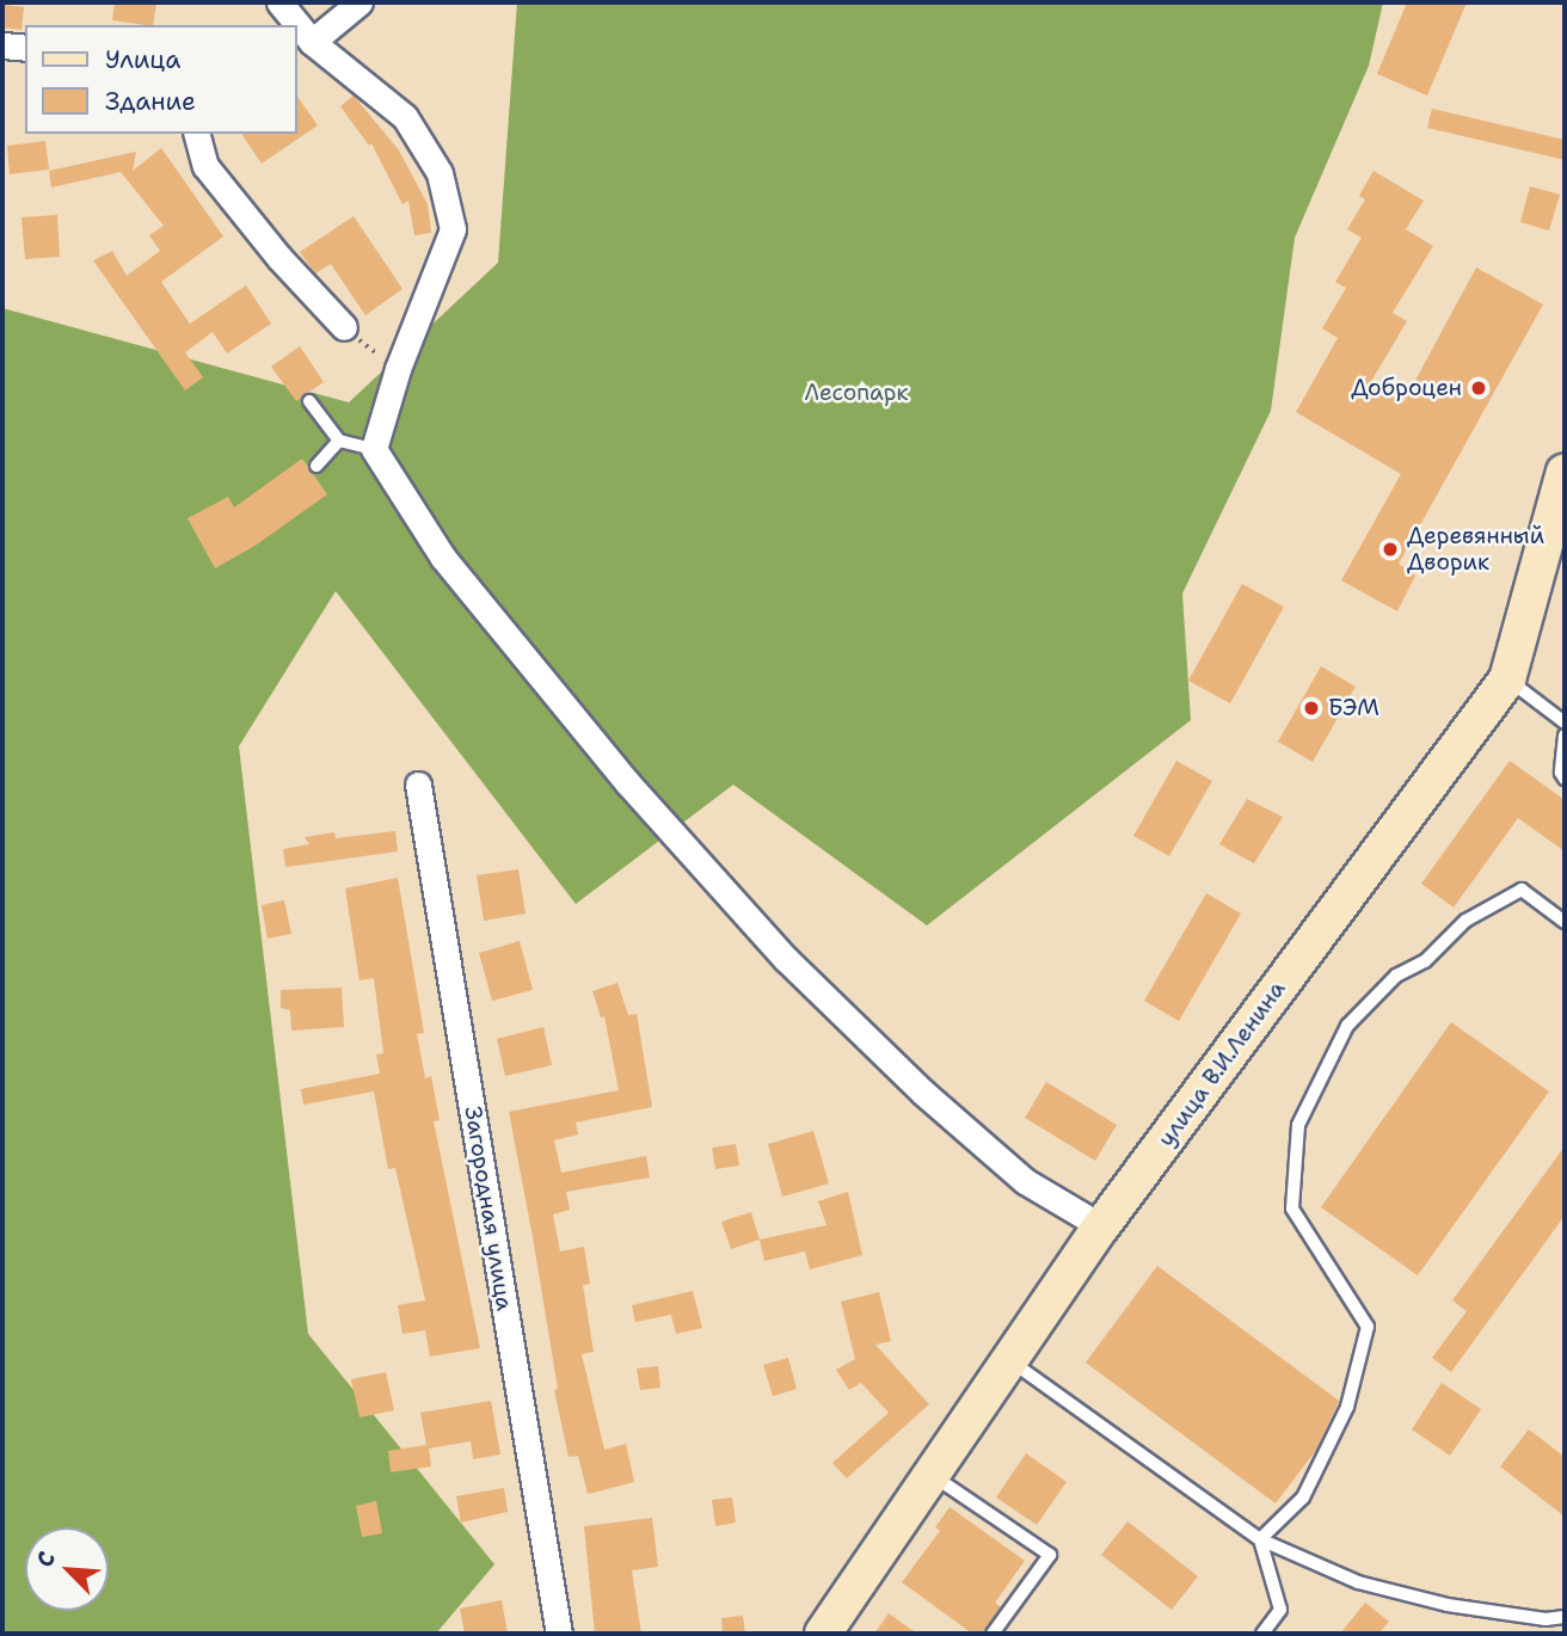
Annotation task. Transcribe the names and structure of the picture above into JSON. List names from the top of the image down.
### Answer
{
  "streets": {
    "main road": ["улица В.И.Ленина"],
    "street": ["Загородная улица"]
  },
  "parks": ["Лесопарк"],
  "places": ["Доброцен", "Деревянный Дворик", "БЭМ"],
  "legend": ["Улица", "Здание"],
  "north": "top left"
}
